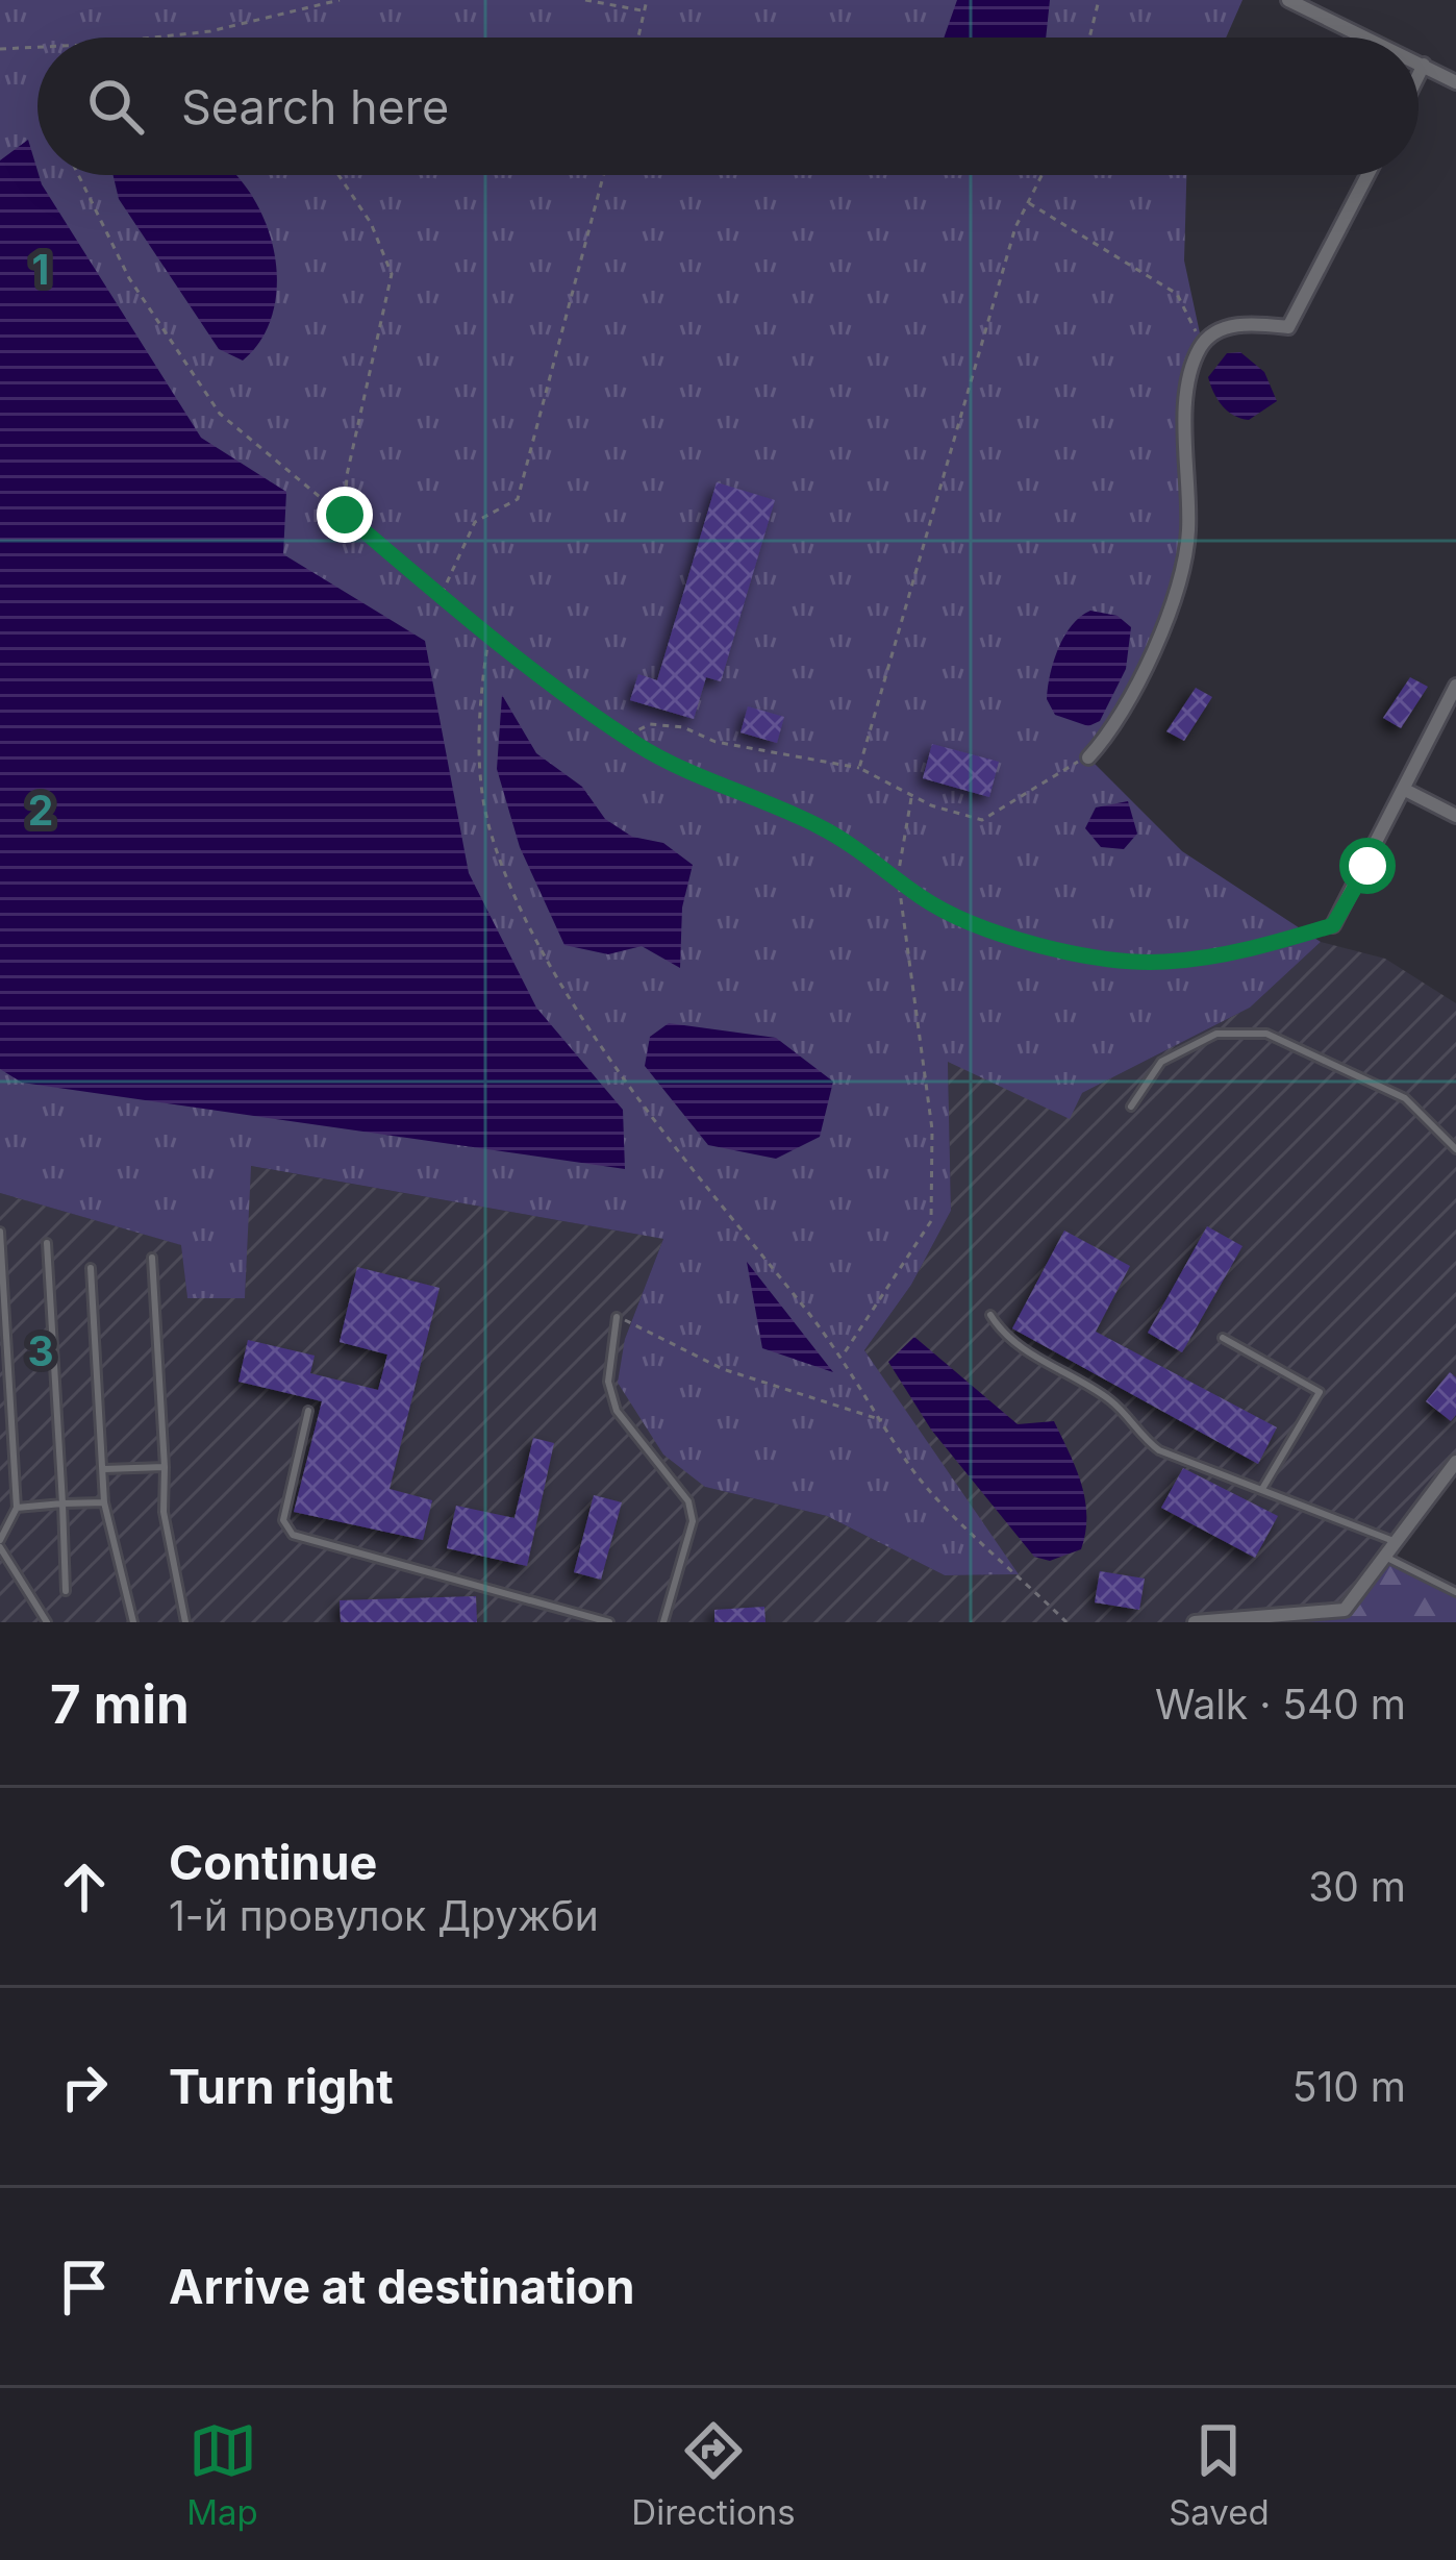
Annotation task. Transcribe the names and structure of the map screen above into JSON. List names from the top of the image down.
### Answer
{
  "page": {
    "search": "Search here",
    "heading": ["7 min", "Walk · 540 m"],
    "list": [
      ["Continue", "1-й провулок Дружби", "30 m"],
      ["Turn right", "510 m"],
      "Arrive at destination"
    ],
    "nav": ["Map", "Directions", "Saved"]
  },
  "grid": {
    "rows": ["1", "2", "3"]
  }
}
